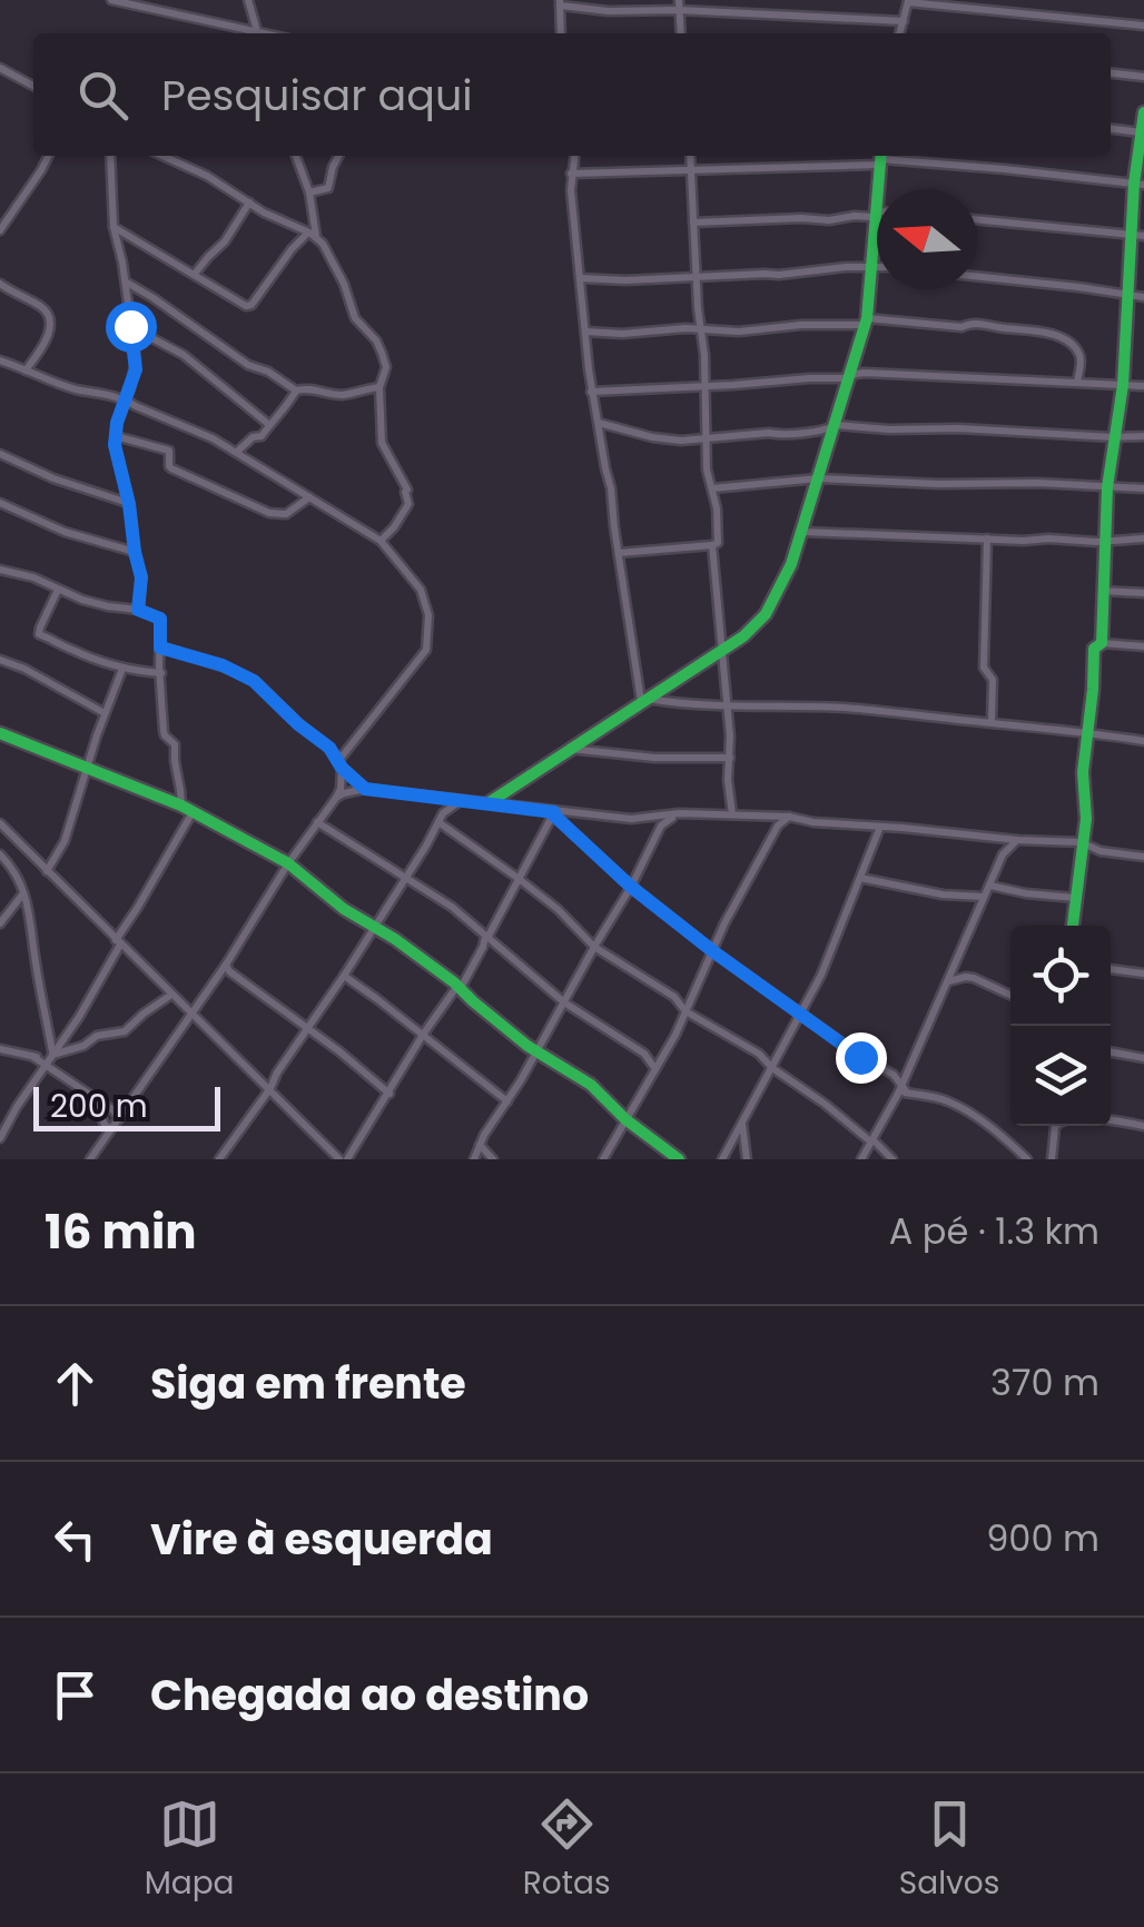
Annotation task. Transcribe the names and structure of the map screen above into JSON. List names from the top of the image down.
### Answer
{
  "scale_bar": "200 m",
  "north": "left",
  "page": {
    "search": "Pesquisar aqui",
    "scale": "200 m",
    "heading": ["16 min", "A pé · 1.3 km"],
    "list": [
      ["Siga em frente", "370 m"],
      ["Vire à esquerda", "900 m"],
      "Chegada ao destino"
    ],
    "nav": ["Mapa", "Rotas", "Salvos"]
  }
}
